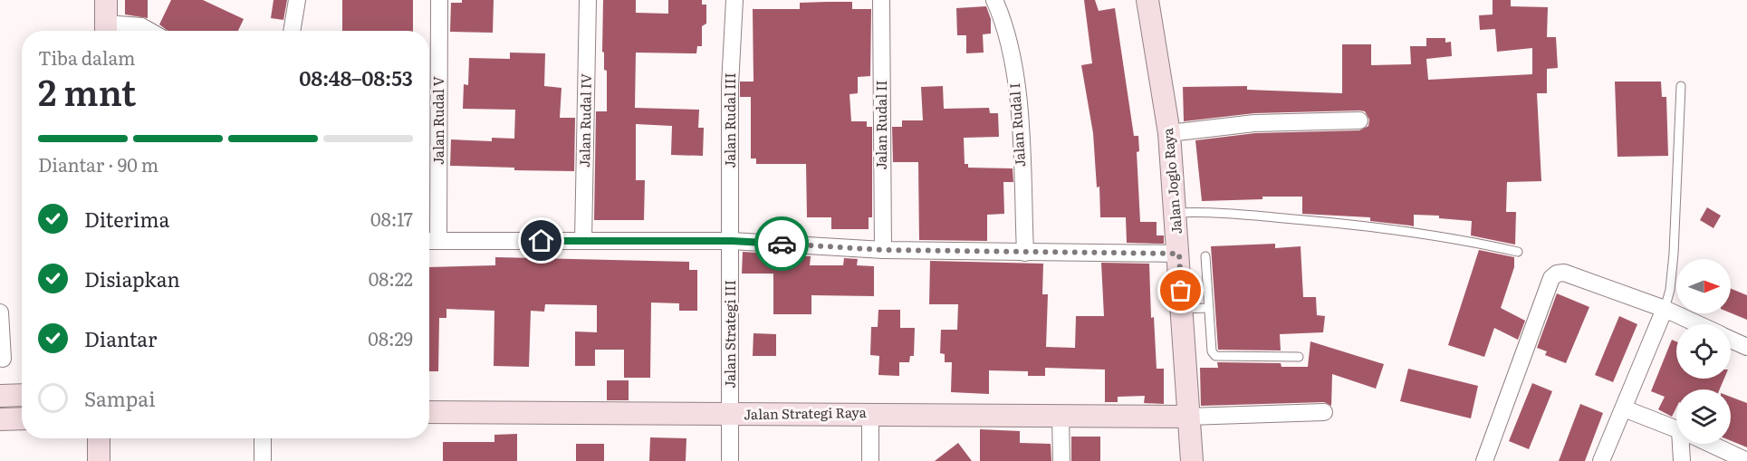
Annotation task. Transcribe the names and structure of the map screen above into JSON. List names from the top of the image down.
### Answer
{
  "streets": {
    "street": [
      "Jalan Rudal V",
      "Jalan Rudal IV",
      "Jalan Rudal III",
      "Jalan Rudal II",
      "Jalan Rudal I",
      "Jalan Joglo Raya",
      "Jalan Strategi III",
      "Jalan Strategi Raya"
    ]
  },
  "crossings": [
    ["Jalan Rudal III", "Jalan Strategi III"],
    ["Jalan Joglo Raya", "Jalan Strategi Raya"],
    ["Jalan Strategi III", "Jalan Strategi Raya"]
  ],
  "north": "right",
  "page": {
    "heading": ["2 mnt", "Tiba dalam", "08:48–08:53"],
    "bar": "Diantar · 90 m",
    "list": [
      ["Diterima", "08:17"],
      ["Disiapkan", "08:22"],
      ["Diantar", "08:29"],
      "Sampai"
    ]
  }
}
